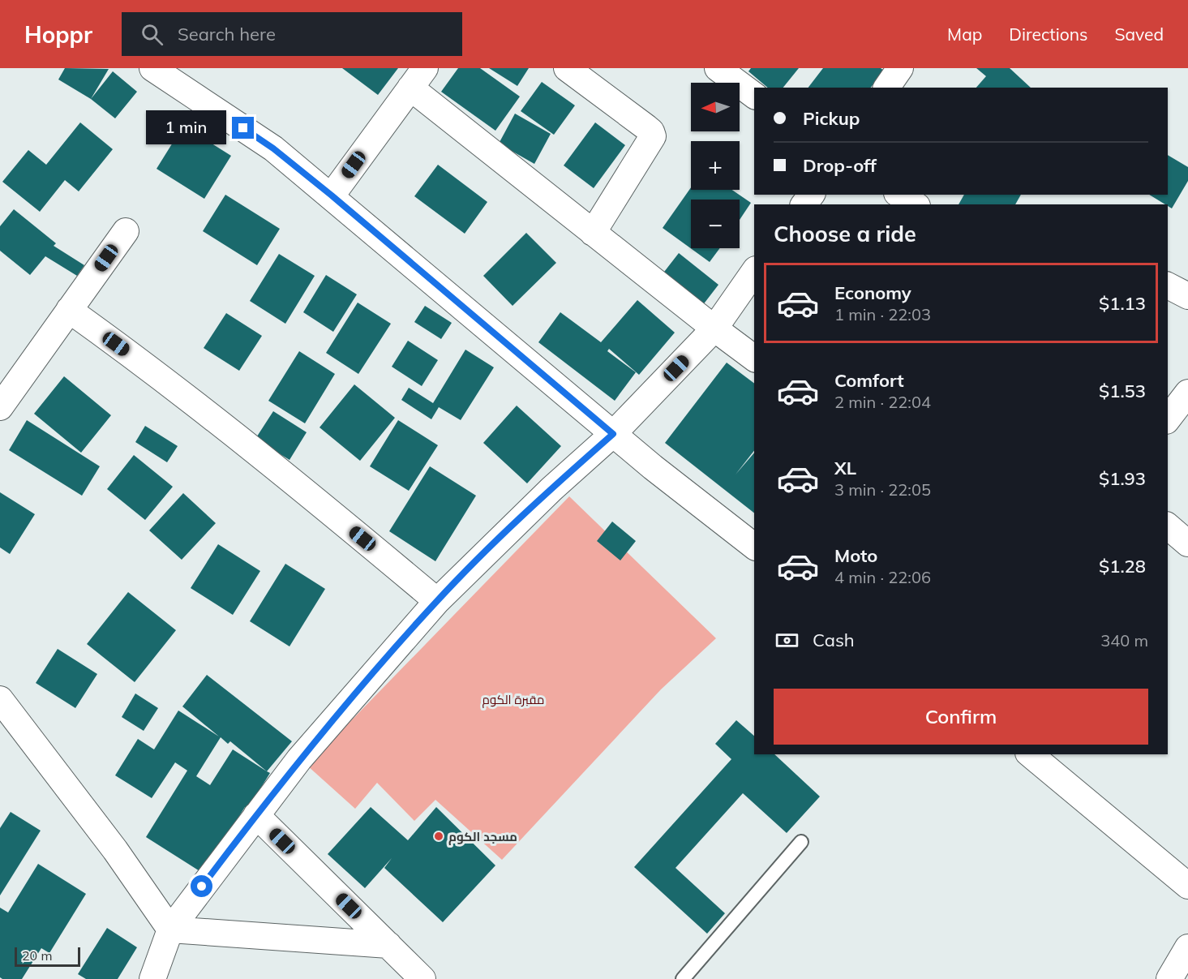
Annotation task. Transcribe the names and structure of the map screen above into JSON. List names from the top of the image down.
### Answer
{
  "parks": ["مقبرة الكوم"],
  "places": ["مسجد الكوم"],
  "scale_bar": "20 m",
  "north": "left",
  "page": {
    "header": "Hoppr",
    "search": "Search here",
    "nav": ["Map", "Directions", "Saved"],
    "map_buttons": ["+", "−"],
    "banner": ["Pickup", "Drop-off"],
    "bubble": "1 min",
    "heading": "Choose a ride",
    "list": [
      {
        "name": "Economy",
        "note": "1 min · 22:03",
        "value": "$1.13"
      },
      {
        "name": "Comfort",
        "note": "2 min · 22:04",
        "value": "$1.53"
      },
      {
        "name": "XL",
        "note": "3 min · 22:05",
        "value": "$1.93"
      },
      {
        "name": "Moto",
        "note": "4 min · 22:06",
        "value": "$1.28"
      }
    ],
    "pay": ["Cash", "340 m"],
    "buttons": "Confirm",
    "scale": "20 m"
  }
}
